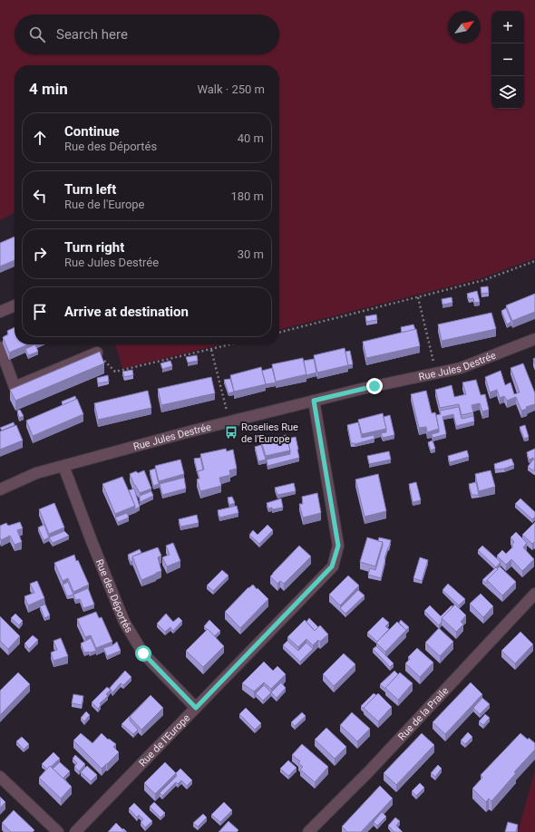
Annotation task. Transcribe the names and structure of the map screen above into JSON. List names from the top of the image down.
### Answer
{
  "streets": {
    "street": [
      "Rue Jules Destrée",
      "Rue des Déportés",
      "Rue de la Praile",
      "Rue de l'Europe"
    ]
  },
  "crossings": [
    ["Rue Jules Destrée", "Rue des Déportés"],
    ["Rue Jules Destrée", "Rue de l'Europe"],
    ["Rue des Déportés", "Rue de l'Europe"]
  ],
  "places": {
    "bus stop": ["Roselies Rue de l'Europe"]
  },
  "north": "top right",
  "page": {
    "map_buttons": ["+", "−"],
    "search": "Search here",
    "heading": ["4 min", "Walk · 250 m"],
    "list": [
      ["Continue", "Rue des Déportés", "40 m"],
      ["Turn left", "Rue de l'Europe", "180 m"],
      ["Turn right", "Rue Jules Destrée", "30 m"],
      "Arrive at destination"
    ]
  }
}
